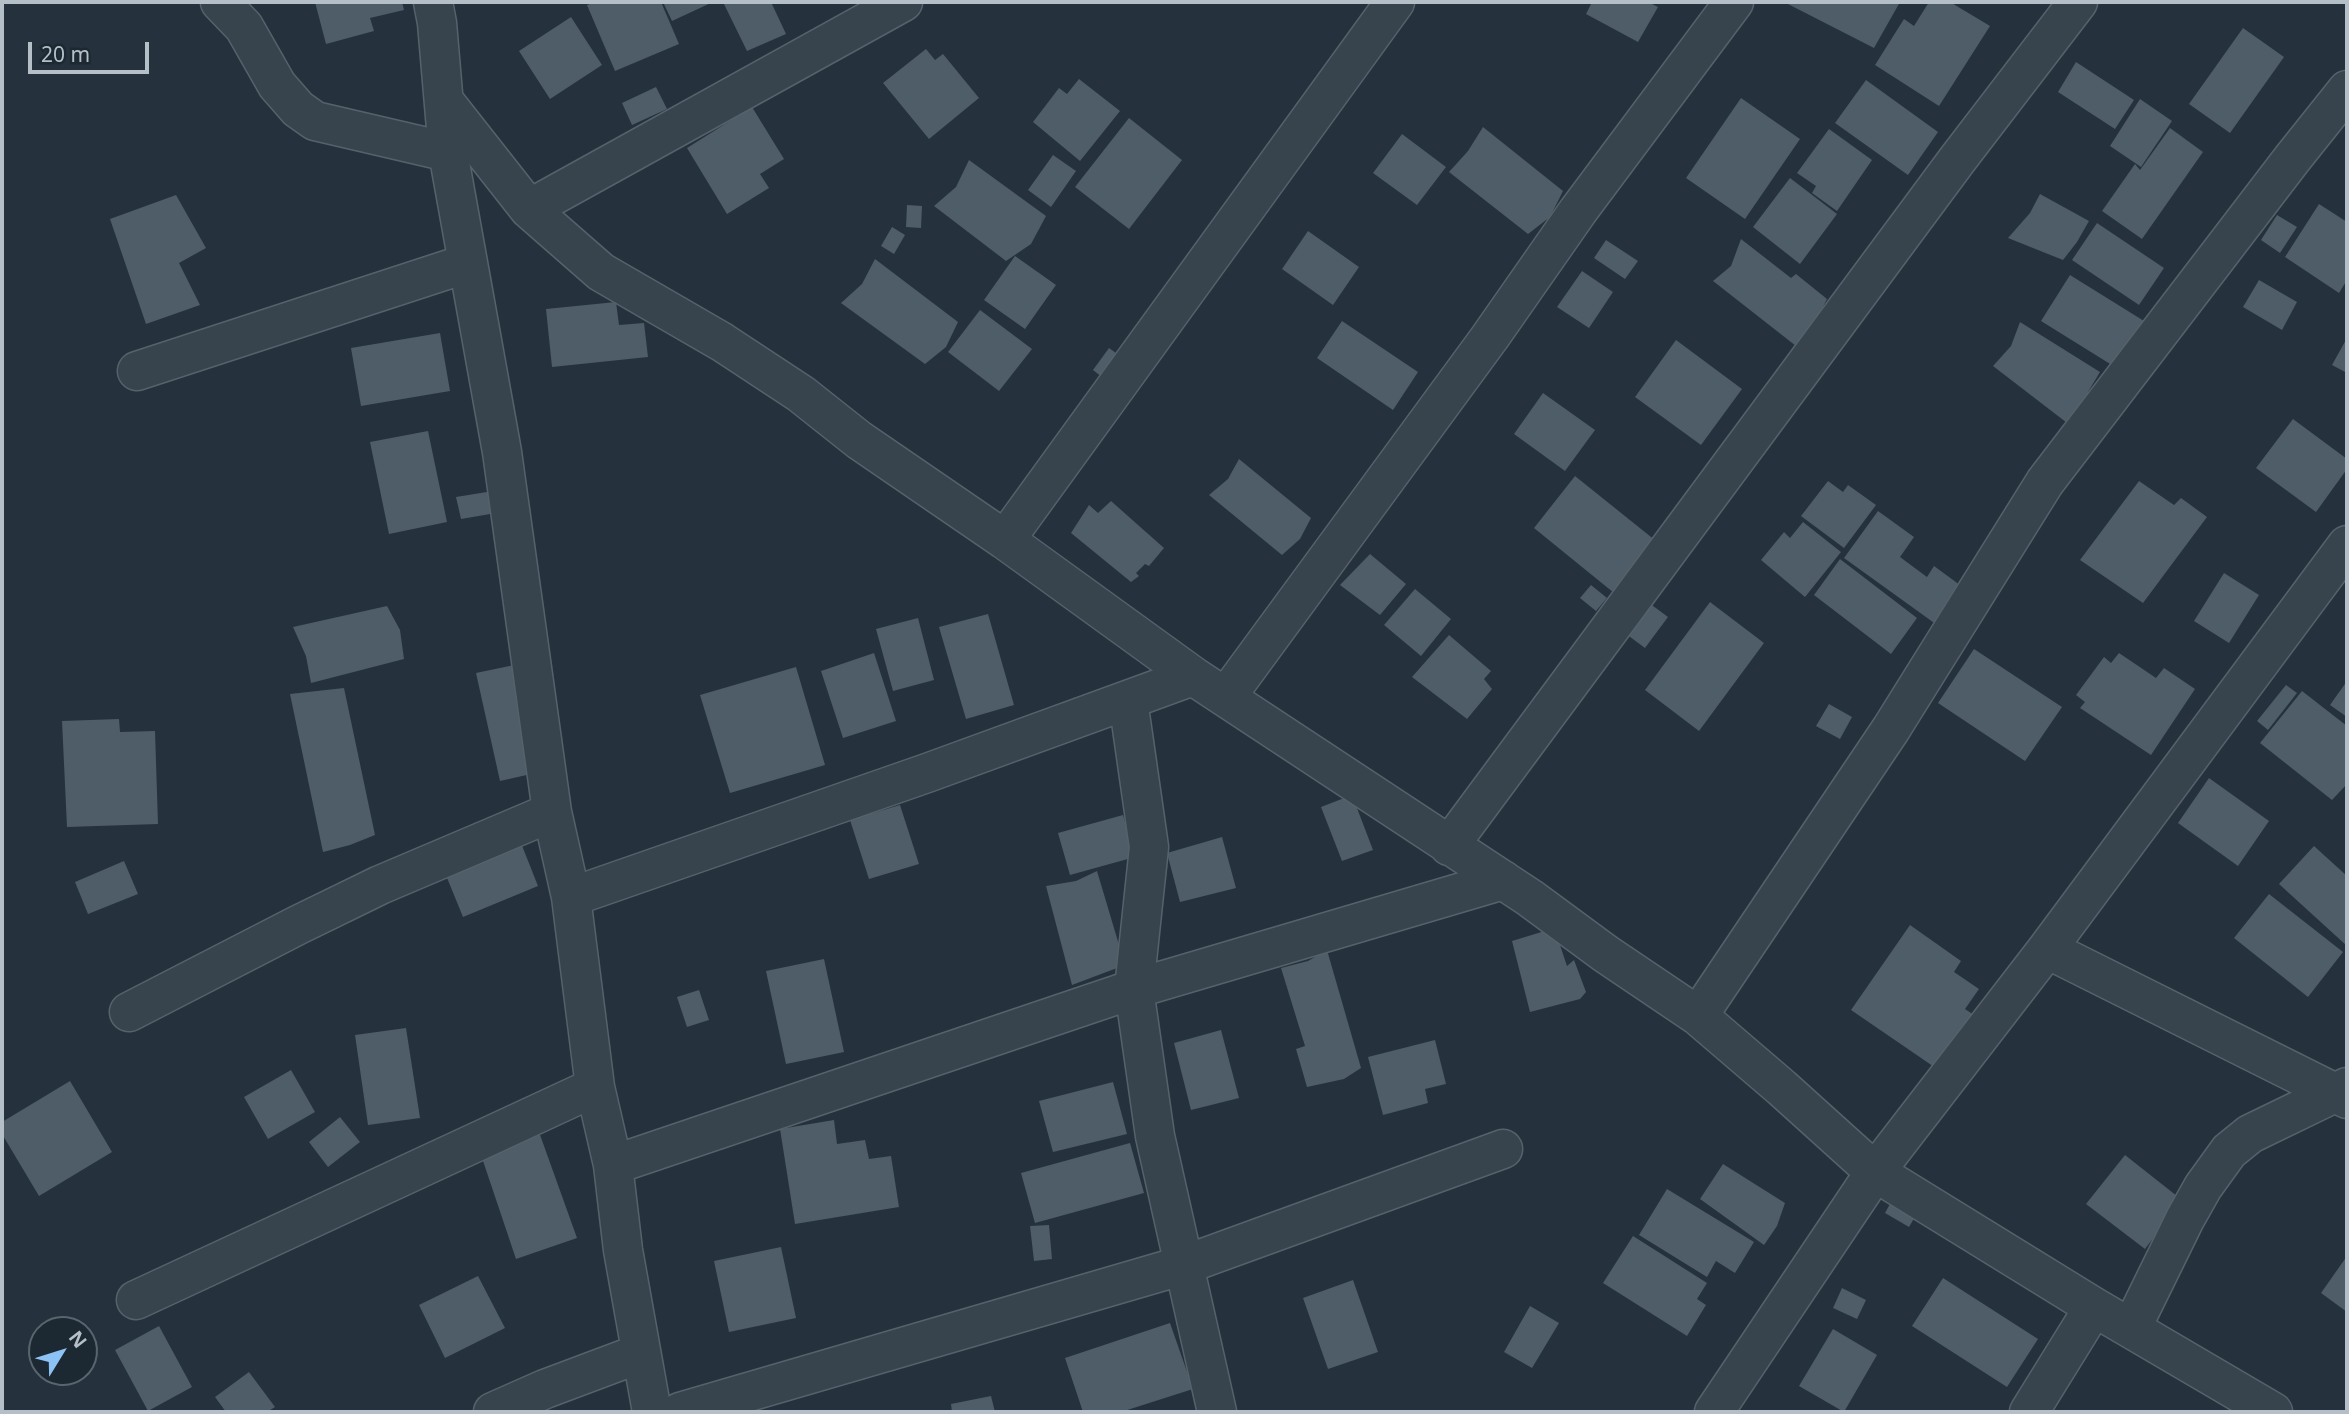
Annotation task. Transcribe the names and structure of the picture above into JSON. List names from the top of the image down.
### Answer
{
  "scale_bar": "20 m",
  "north": "top right"
}
